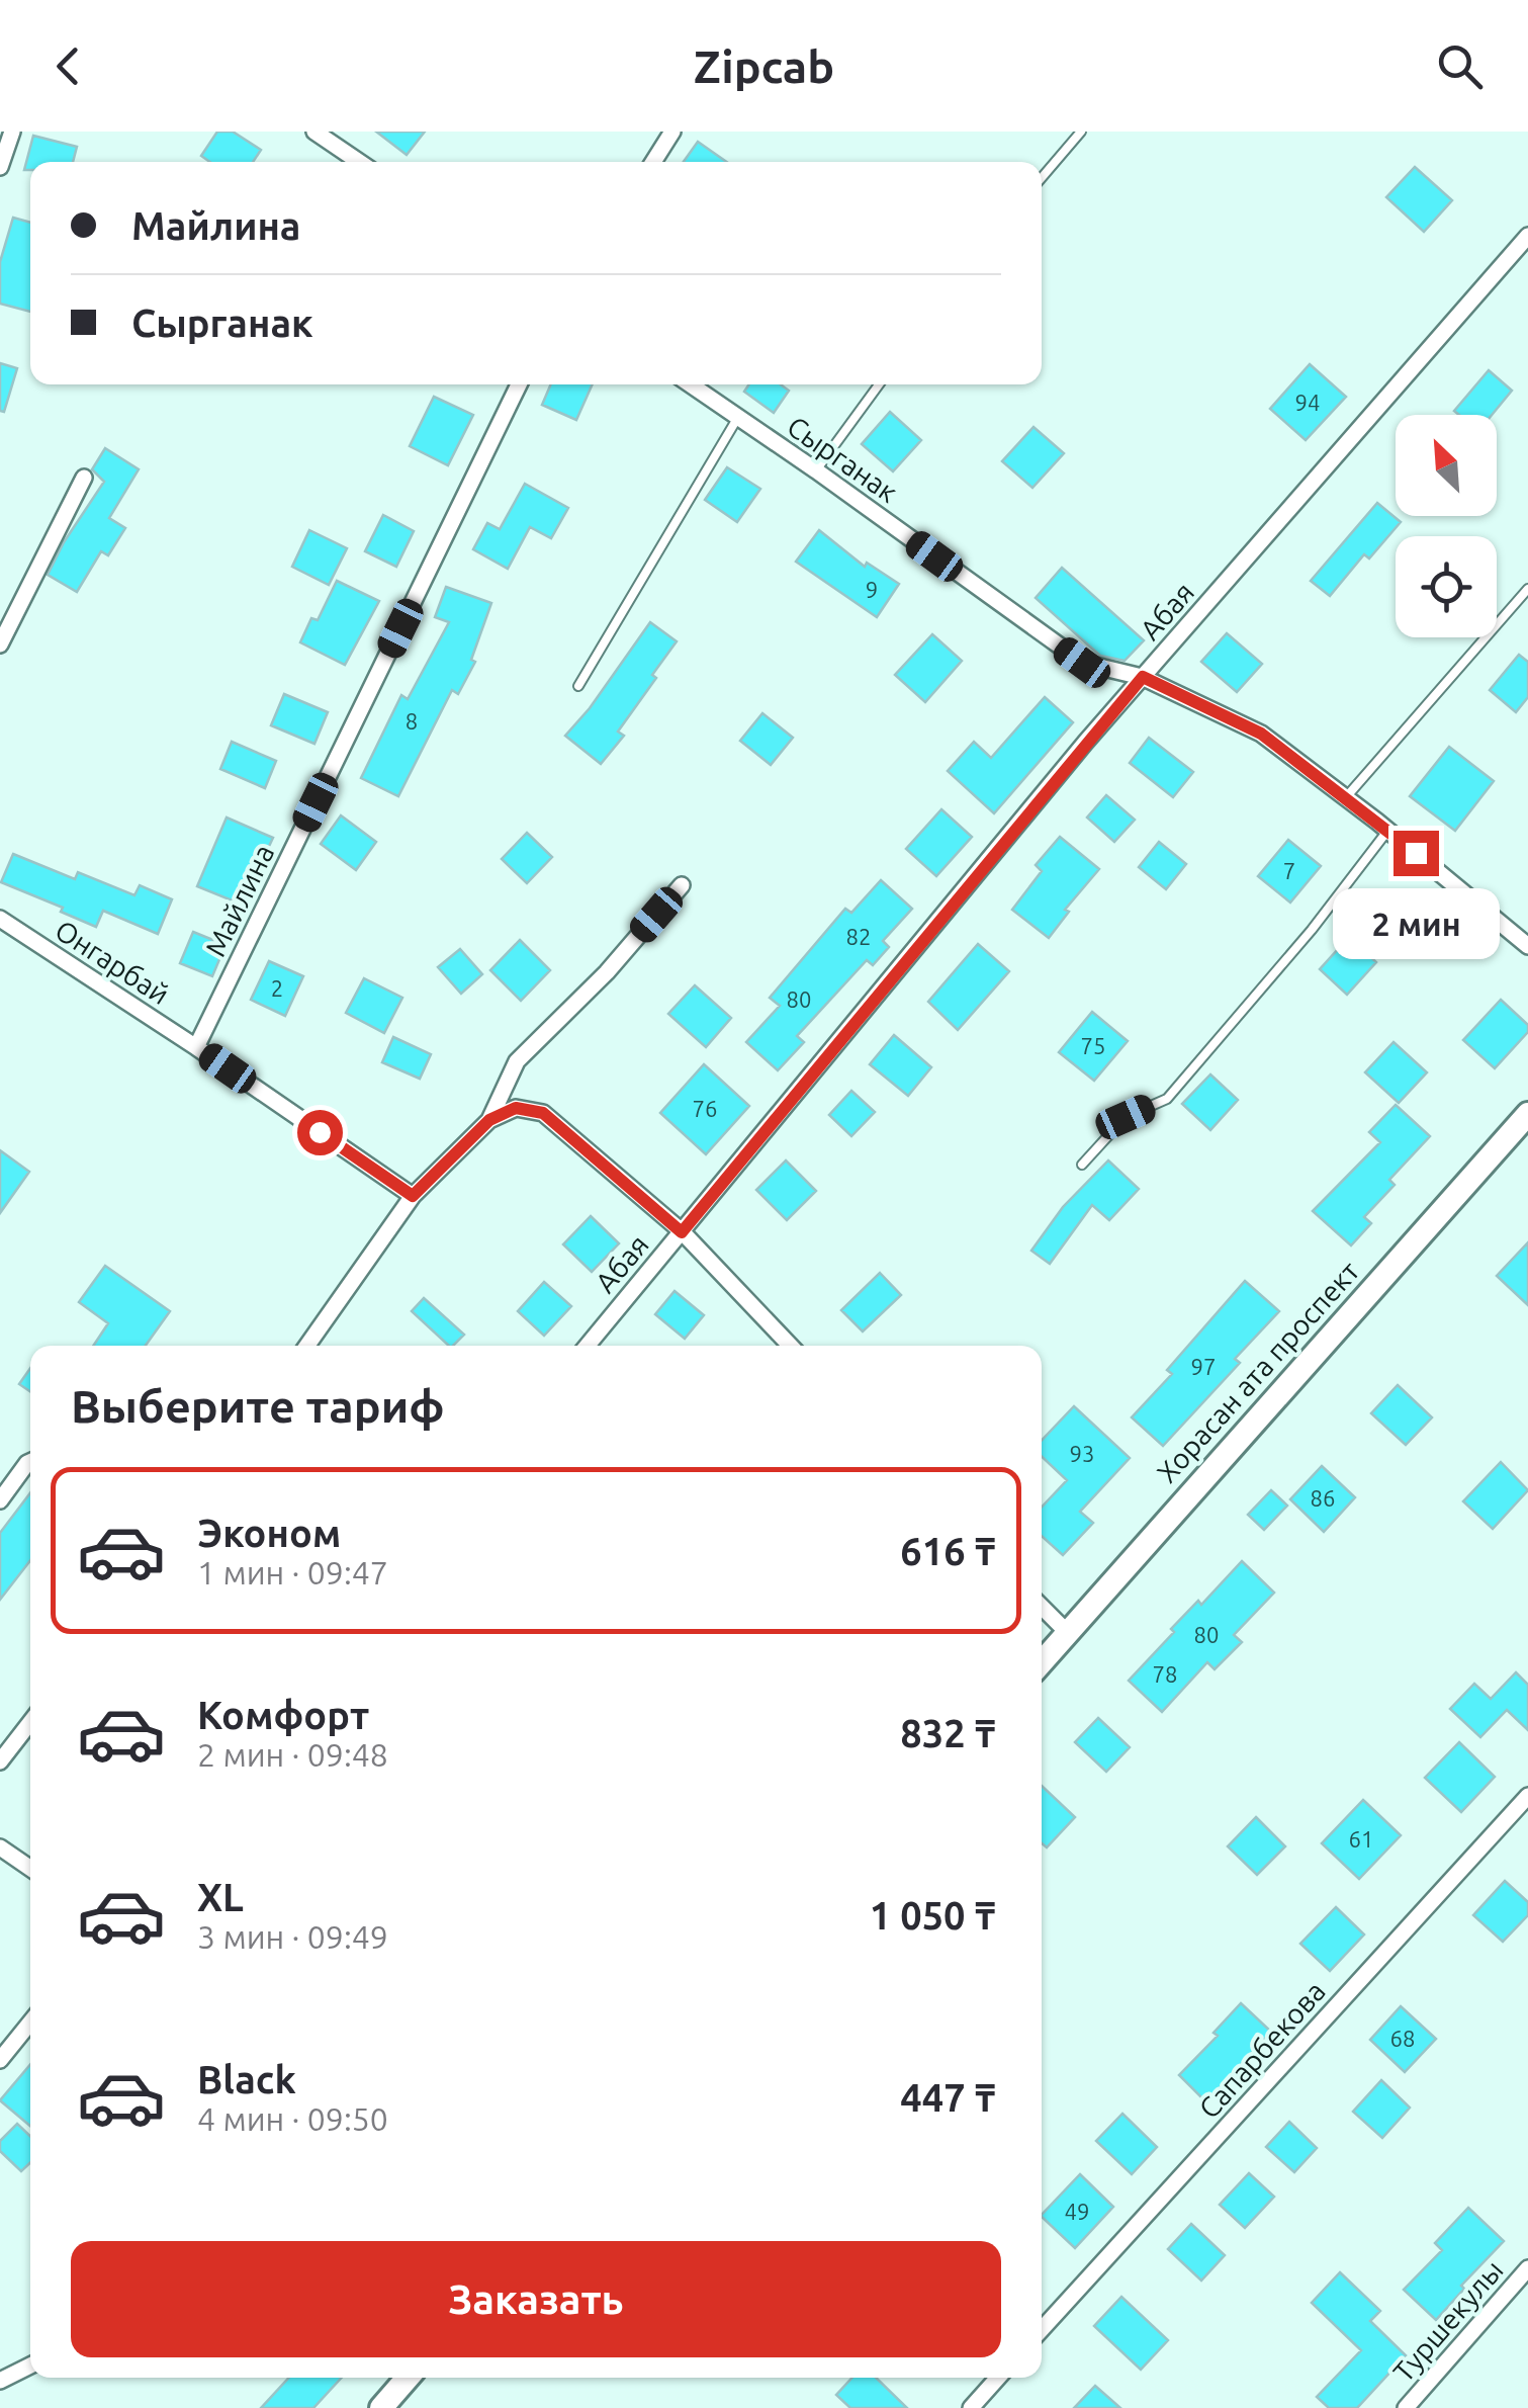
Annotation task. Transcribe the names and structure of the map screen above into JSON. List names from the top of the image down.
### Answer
{
  "streets": {
    "main road": ["Хорасан ата проспект"],
    "street": [
      "Сырганак",
      "Абая",
      "Майлина",
      "Онгарбай",
      "Сапарбекова",
      "Туршекулы"
    ]
  },
  "crossings": [
    ["Сырганак", "Абая"],
    ["Майлина", "Онгарбай"]
  ],
  "house_numbers": [
    "94",
    "9",
    "8",
    "7",
    "82",
    "2",
    "80",
    "75",
    "76",
    "97",
    "93",
    "86",
    "80",
    "78",
    "61",
    "68",
    "49"
  ],
  "north": "top left",
  "page": {
    "header": "Zipcab",
    "banner": ["Майлина", "Сырганак"],
    "bubble": "2 мин",
    "heading": "Выберите тариф",
    "list": [
      {
        "name": "Эконом",
        "note": "1 мин · 09:47",
        "value": "616 ₸"
      },
      {
        "name": "Комфорт",
        "note": "2 мин · 09:48",
        "value": "832 ₸"
      },
      {
        "name": "XL",
        "note": "3 мин · 09:49",
        "value": "1 050 ₸"
      },
      {
        "name": "Black",
        "note": "4 мин · 09:50",
        "value": "447 ₸"
      }
    ],
    "buttons": "Заказать"
  }
}
